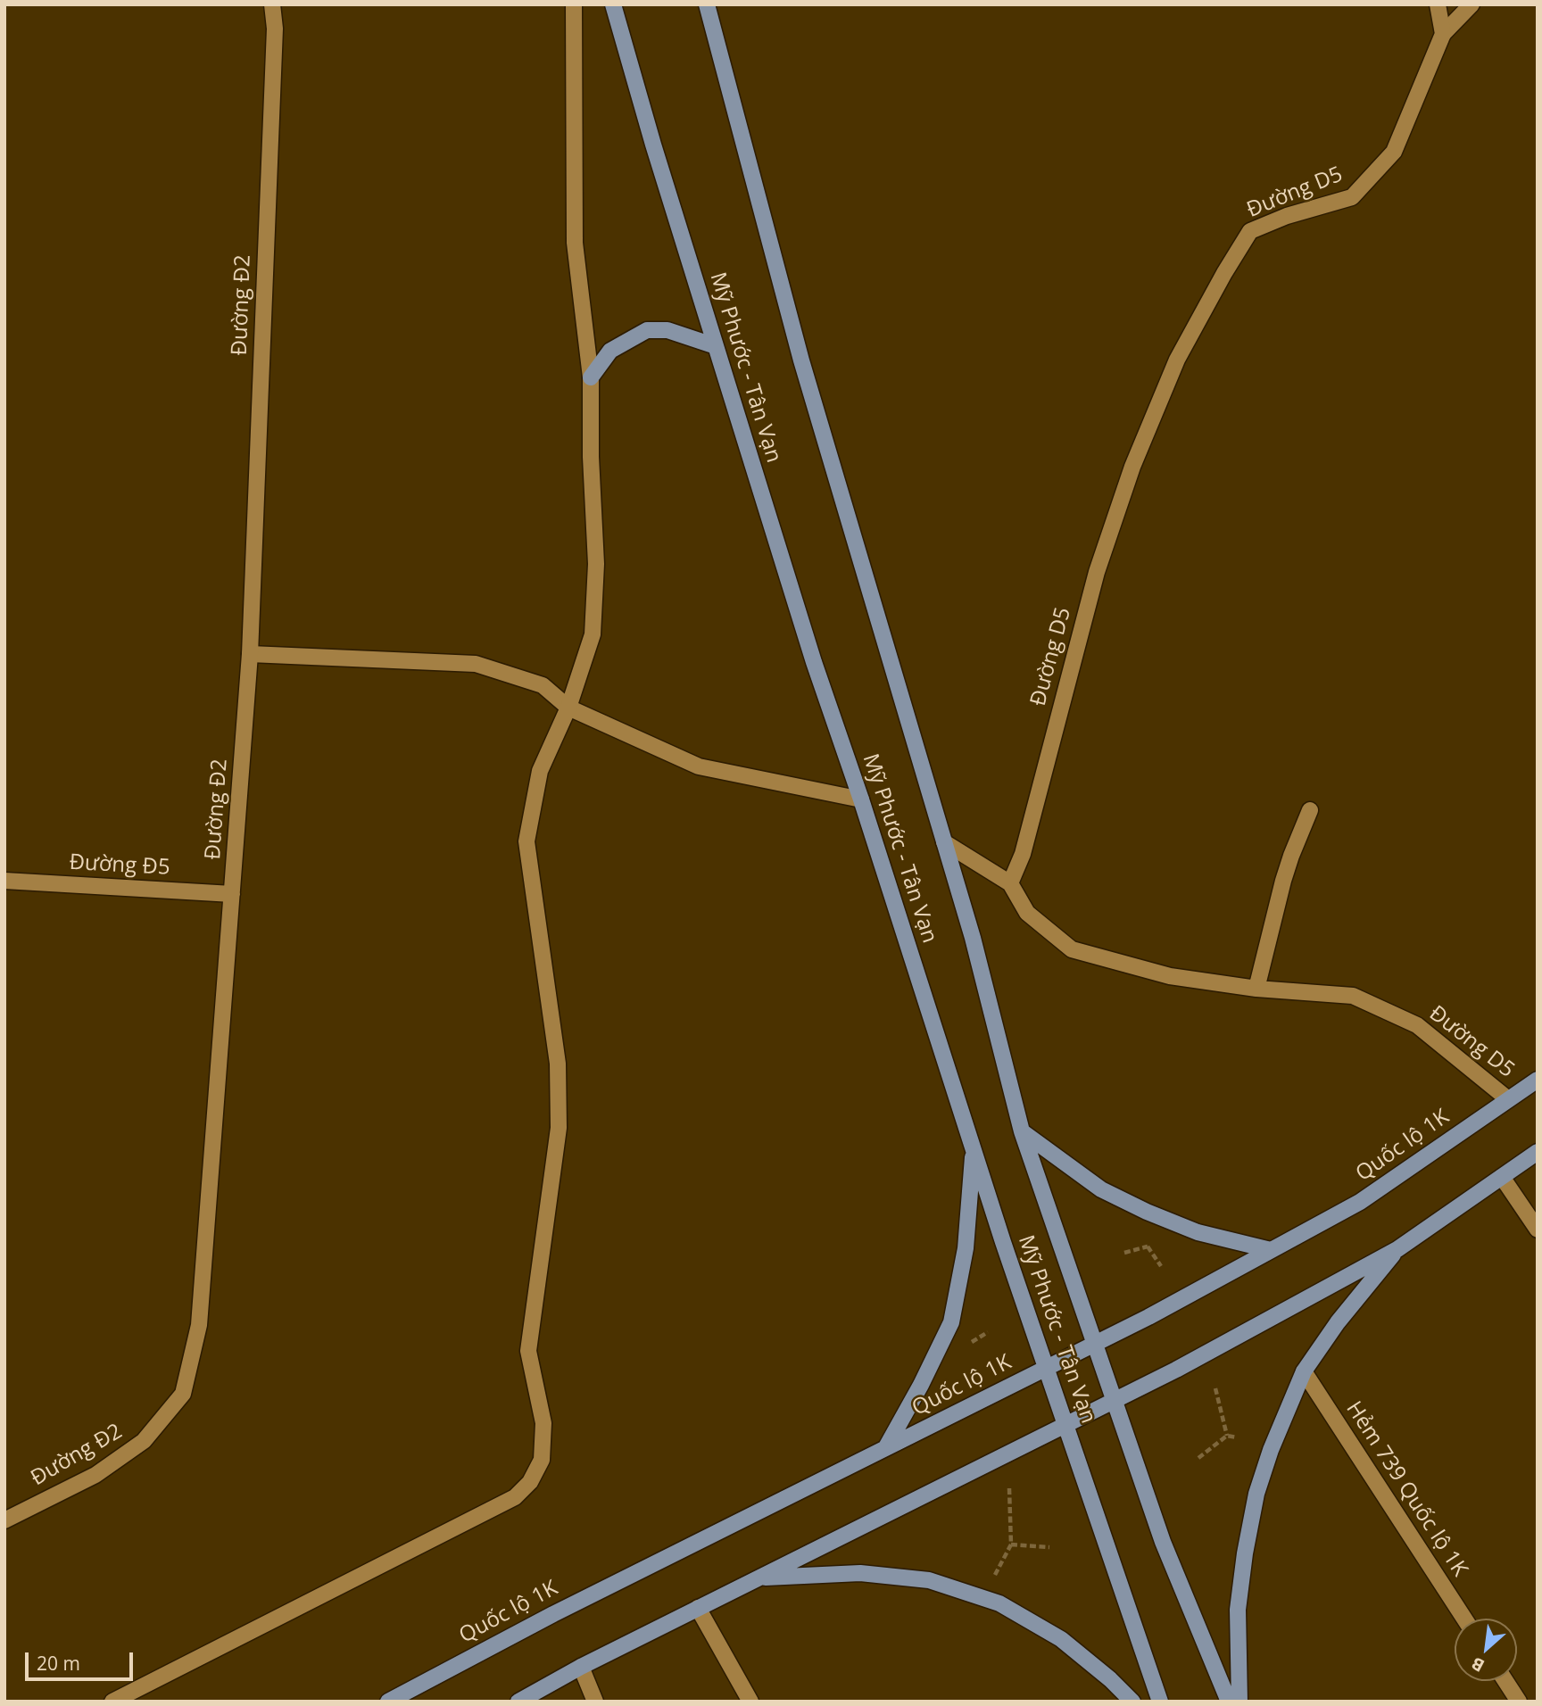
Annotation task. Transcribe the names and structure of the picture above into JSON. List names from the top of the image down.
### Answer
{
  "streets": {
    "main road": ["Mỹ Phước - Tân Vạn", "Quốc lộ 1K"],
    "street": [
      "Đường D5",
      "Đường Đ2",
      "Đường Đ5",
      "Hẻm 739 Quốc lộ 1K"
    ]
  },
  "crossings": [
    ["Đường D5", "Quốc lộ 1K"],
    ["Đường Đ2", "Đường Đ5"],
    ["Mỹ Phước - Tân Vạn", "Quốc lộ 1K"]
  ],
  "scale_bar": "20 m",
  "north": "bottom left"
}
